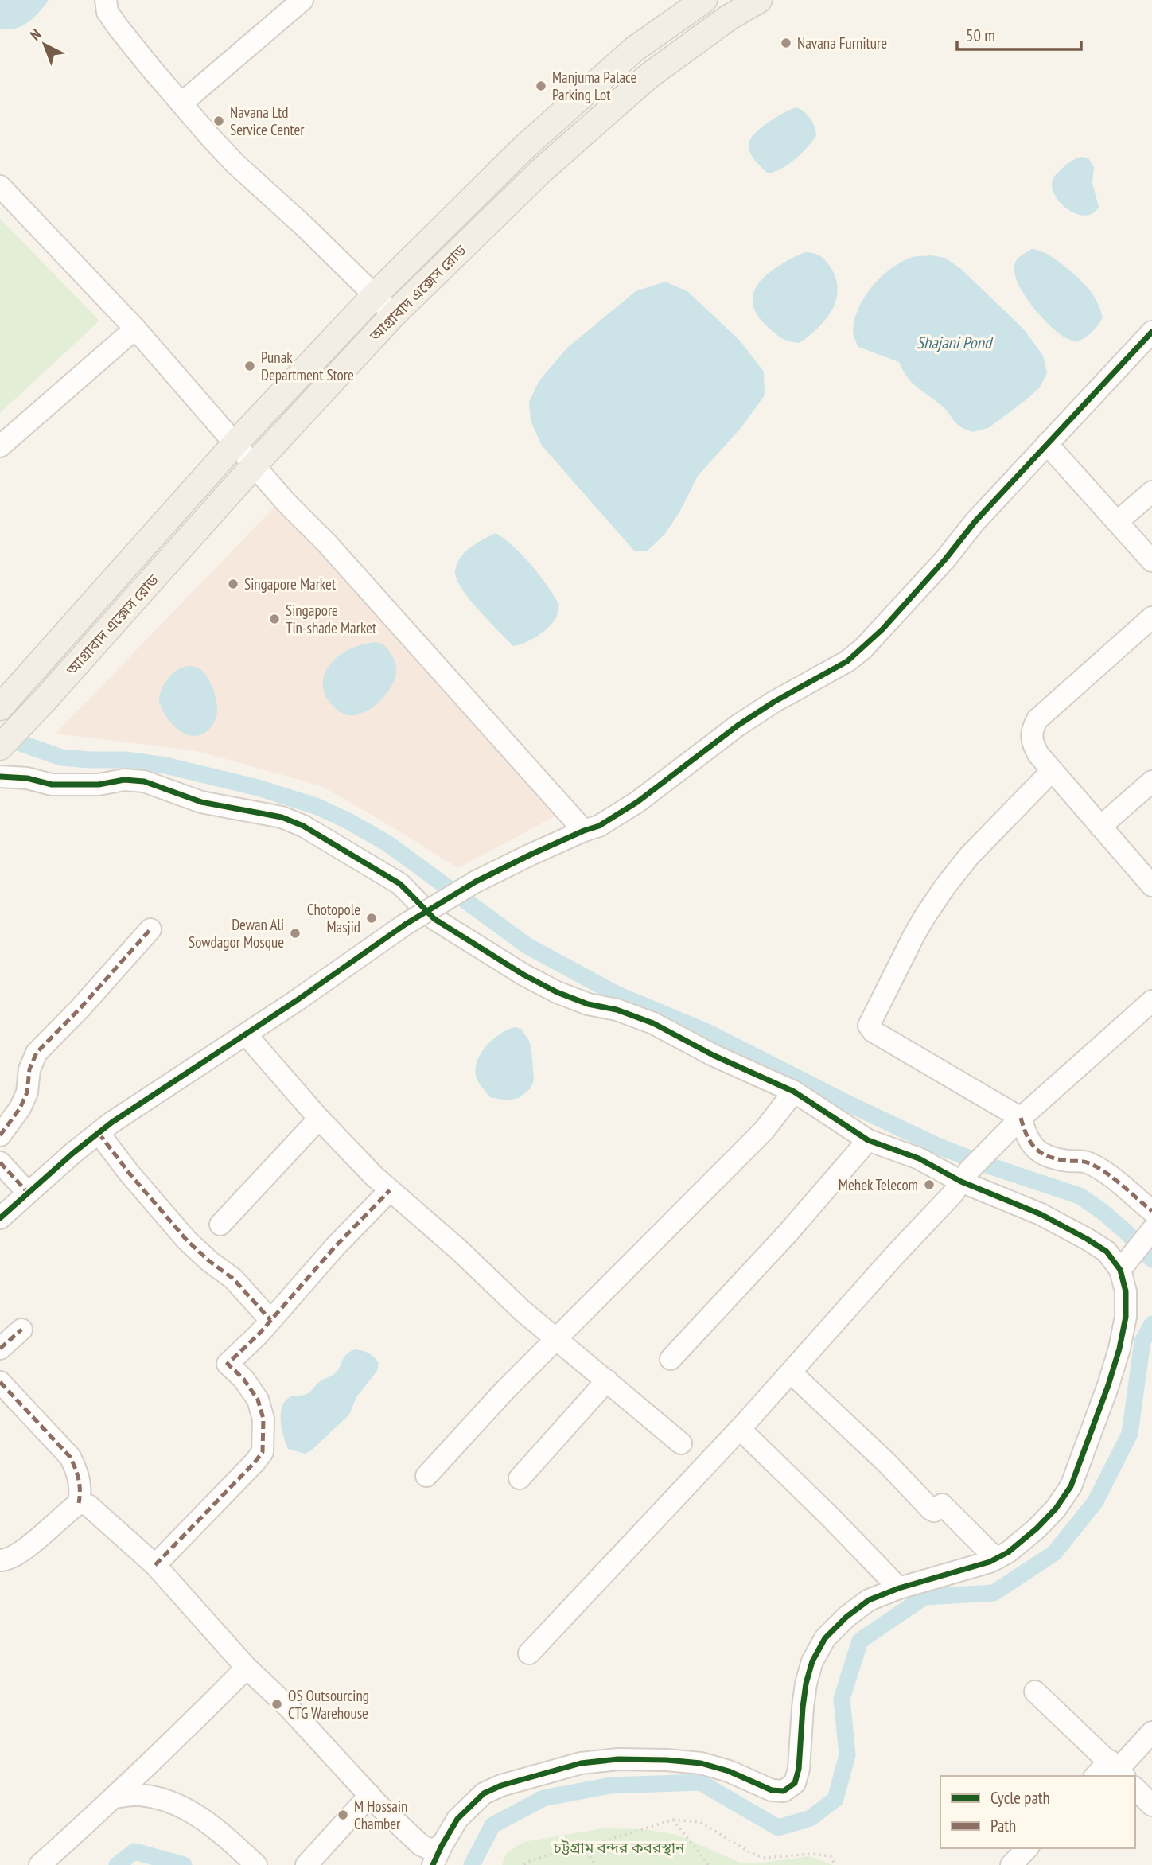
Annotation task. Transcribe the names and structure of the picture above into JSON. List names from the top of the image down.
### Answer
{
  "streets": {
    "main road": ["আগ্রাবাদ এক্সেস রোড"]
  },
  "water": ["Shajani Pond"],
  "parks": ["চট্টগ্রাম বন্দর কবরস্থান"],
  "places": [
    "Navana Furniture",
    "Manjuma Palace Parking Lot",
    "Navana Ltd Service Center",
    "Punak Department Store",
    "Singapore Market",
    "Singapore Tin-shade Market",
    "Chotopole Masjid",
    "Dewan Ali Sowdagor Mosque",
    "Mehek Telecom",
    "OS Outsourcing CTG Warehouse",
    "M Hossain Chamber"
  ],
  "legend": ["Cycle path", "Path"],
  "scale_bar": "50 m",
  "north": "top left"
}
